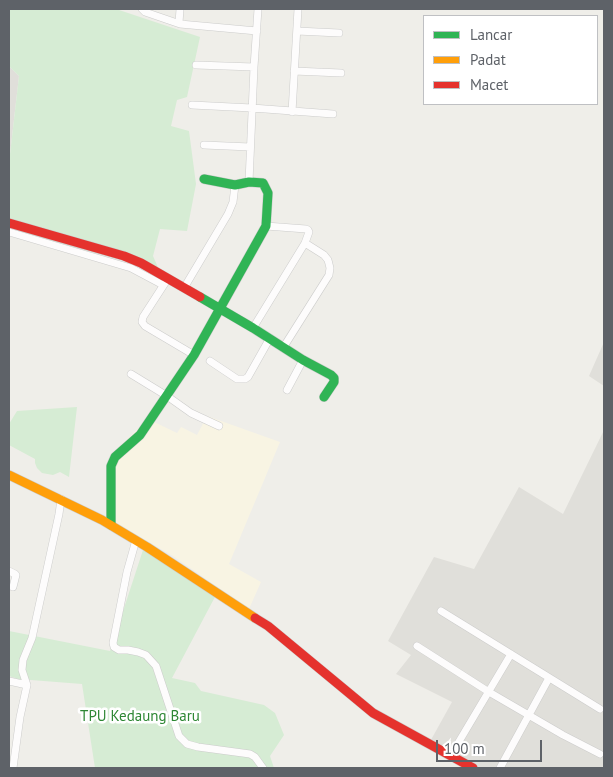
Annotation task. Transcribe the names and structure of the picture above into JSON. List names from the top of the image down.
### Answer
{
  "parks": ["TPU Kedaung Baru"],
  "legend": ["Lancar", "Padat", "Macet"],
  "scale_bar": "100 m"
}
